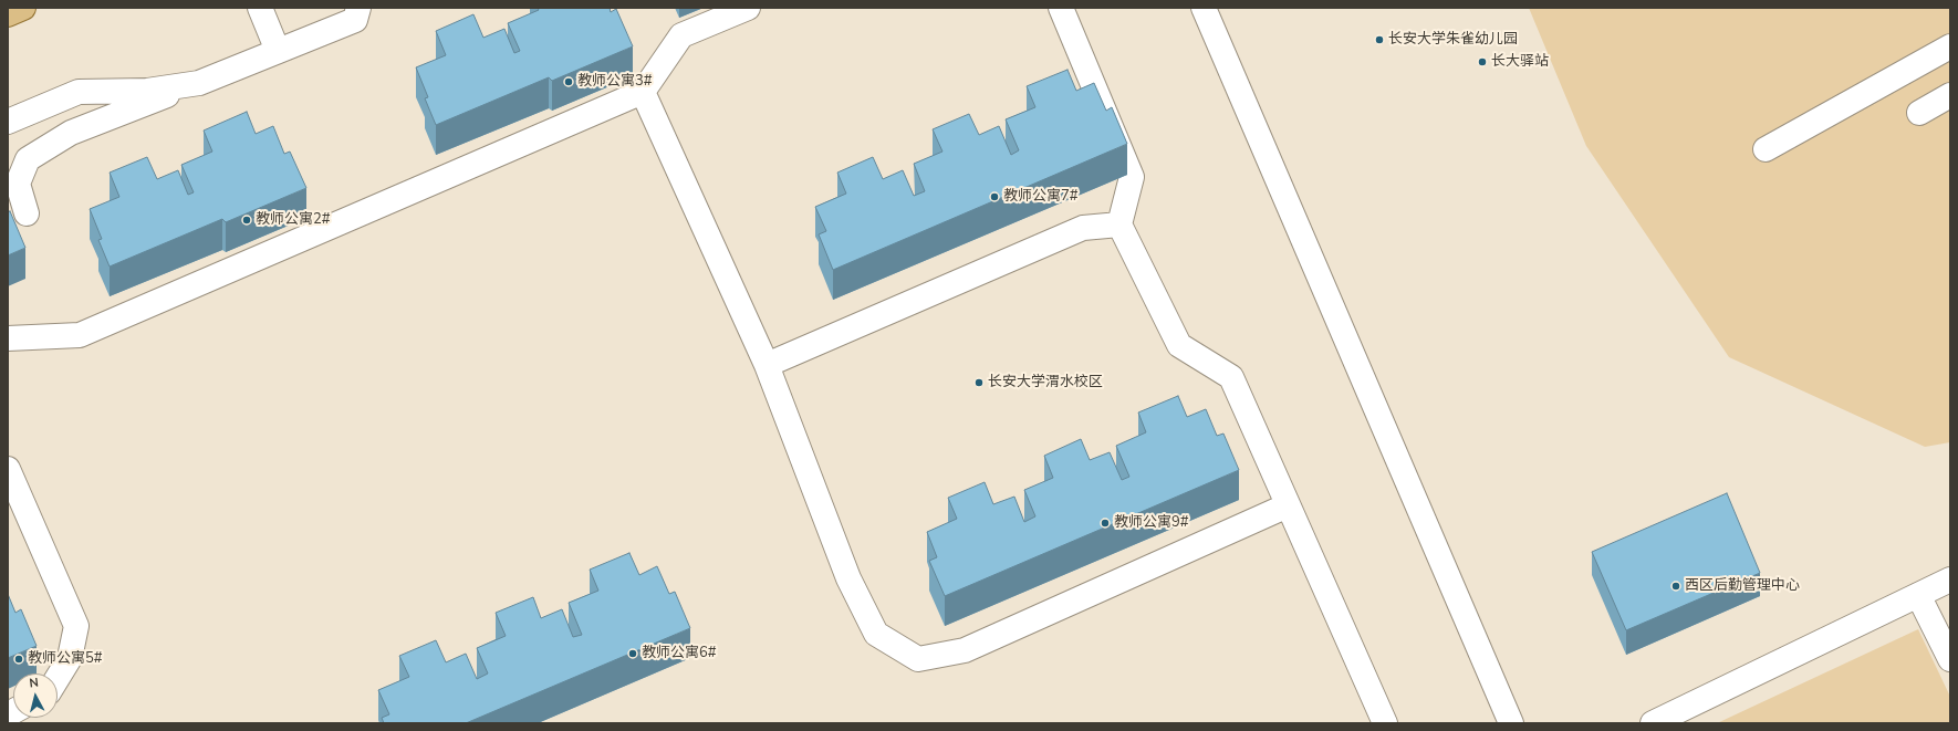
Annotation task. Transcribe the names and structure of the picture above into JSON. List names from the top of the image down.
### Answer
{
  "places": [
    "长安大学朱雀幼儿园",
    "长大驿站",
    "教师公寓3#",
    "教师公寓7#",
    "教师公寓2#",
    "长安大学渭水校区",
    "教师公寓9#",
    "西区后勤管理中心",
    "教师公寓6#",
    "教师公寓5#"
  ],
  "north": "top"
}
